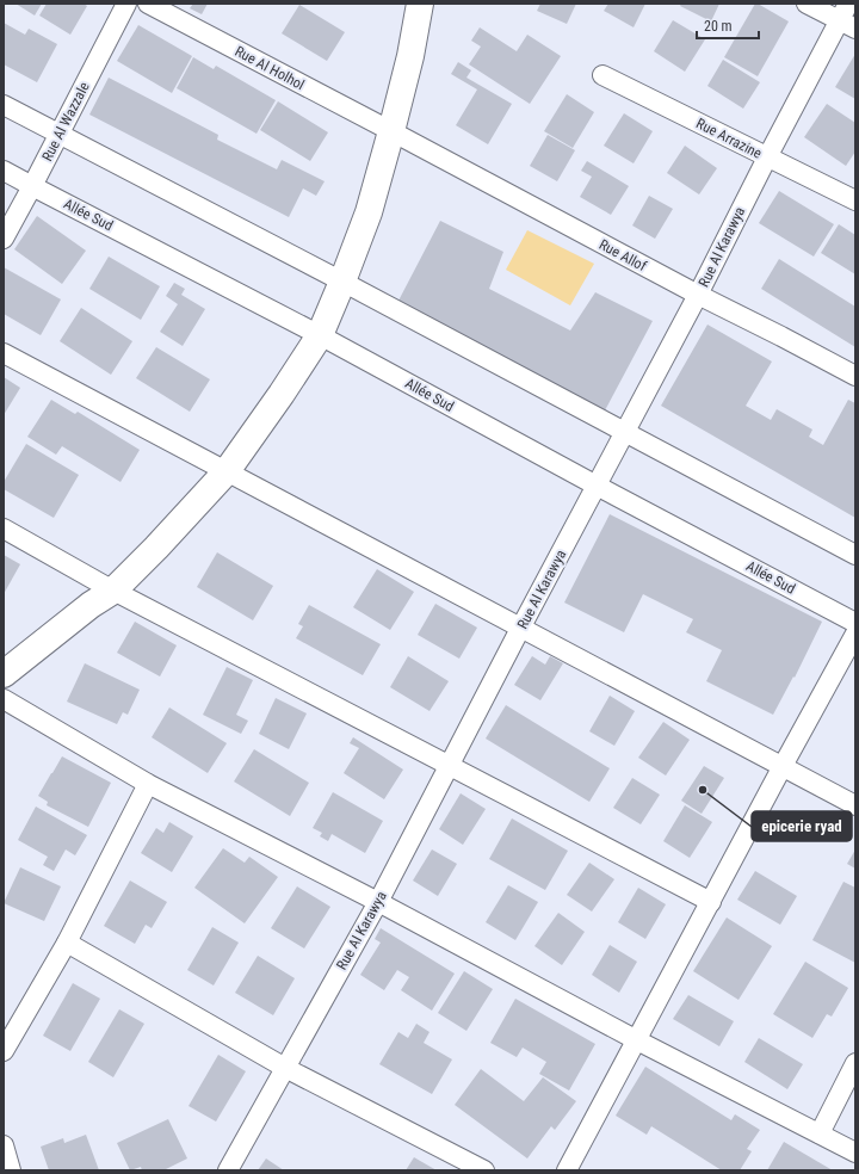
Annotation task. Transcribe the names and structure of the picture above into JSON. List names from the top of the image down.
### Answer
{
  "streets": {
    "street": [
      "Rue Al Holhol",
      "Rue Al Wazzale",
      "Rue Arrazine",
      "Allée Sud",
      "Rue Al Karawya",
      "Rue Allof"
    ]
  },
  "crossings": [
    ["Rue Al Holhol", "Rue Allof"],
    ["Rue Al Wazzale", "Allée Sud"],
    ["Rue Arrazine", "Rue Al Karawya"],
    ["Allée Sud", "Rue Al Karawya"],
    ["Rue Al Karawya", "Rue Allof"]
  ],
  "places": ["epicerie ryad"],
  "scale_bar": "20 m"
}
